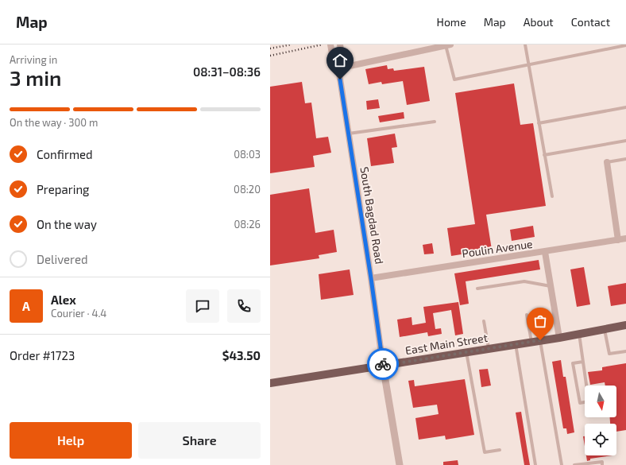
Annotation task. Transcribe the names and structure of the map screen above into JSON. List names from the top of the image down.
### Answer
{
  "streets": {
    "main road": ["East Main Street"],
    "street": ["South Bagdad Road", "Poulin Avenue"]
  },
  "crossings": [
    ["South Bagdad Road", "Poulin Avenue"],
    ["South Bagdad Road", "East Main Street"]
  ],
  "north": "bottom",
  "page": {
    "header": "Map",
    "nav": [
      "Home",
      "Map",
      "About",
      "Contact"
    ],
    "heading": ["3 min", "Arriving in", "08:31–08:36"],
    "panel": [
      "Alex",
      "Courier · 4.4",
      "Order #1723",
      "$43.50"
    ],
    "bar": "On the way · 300 m",
    "list": [
      ["Confirmed", "08:03"],
      ["Preparing", "08:20"],
      ["On the way", "08:26"],
      "Delivered"
    ],
    "round": "A",
    "buttons": ["Help", "Share"]
  }
}
